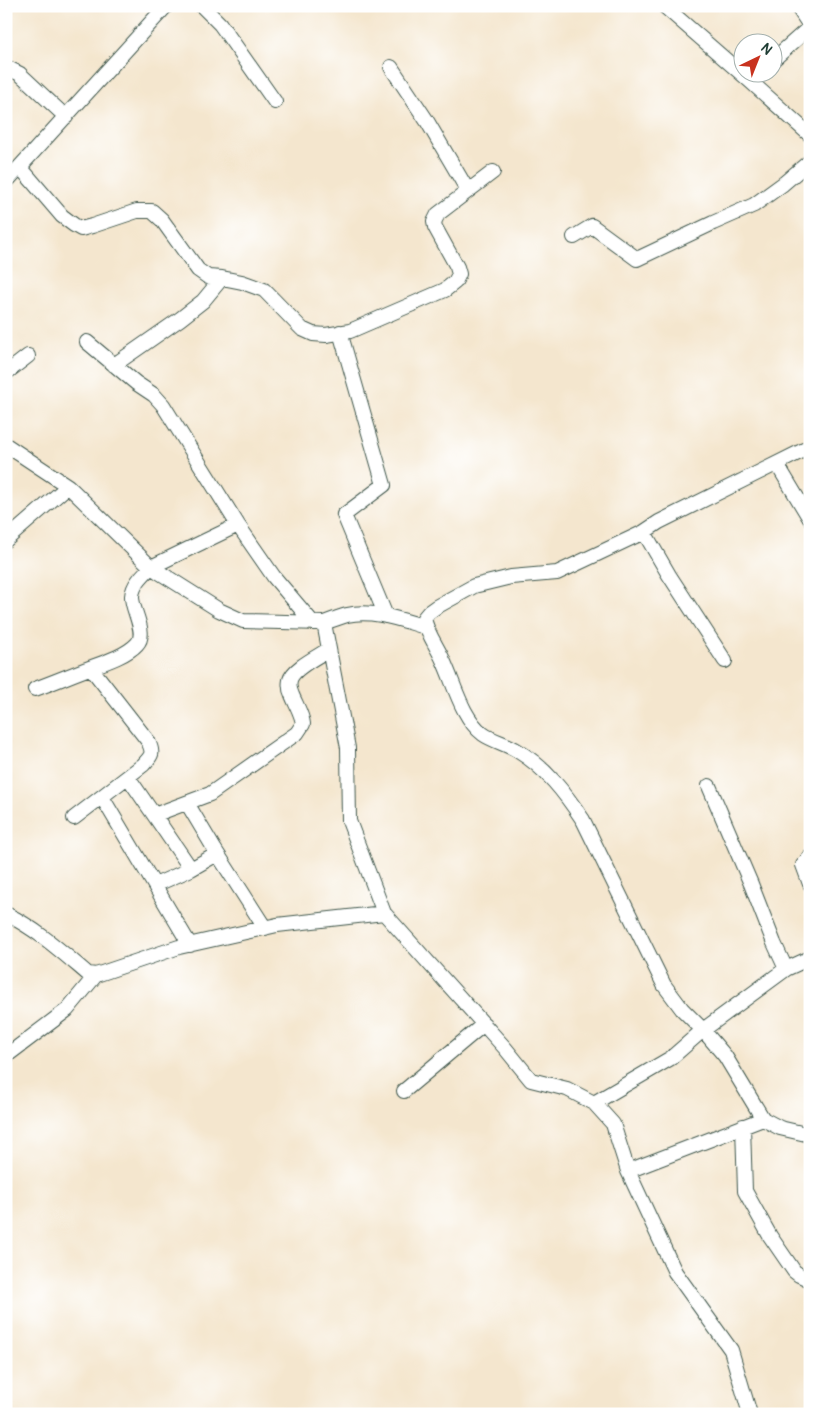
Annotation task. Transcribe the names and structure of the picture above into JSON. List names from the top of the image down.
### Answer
{
  "north": "top right"
}
